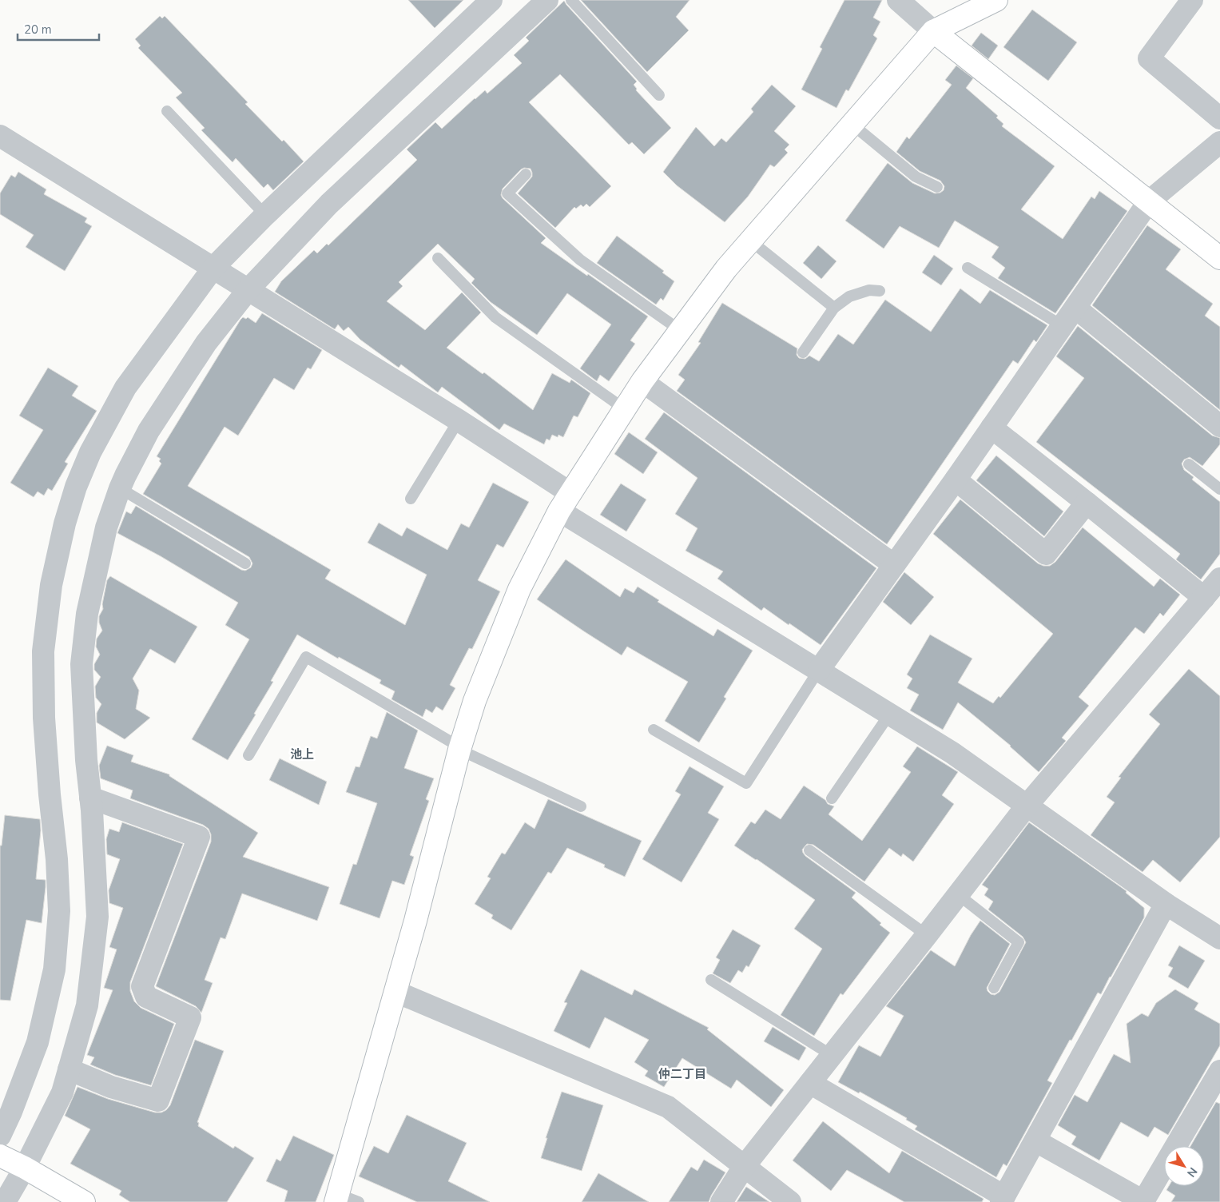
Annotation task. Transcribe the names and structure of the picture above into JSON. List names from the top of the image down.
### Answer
{
  "districts": ["池上", "仲二丁目"],
  "scale_bar": "20 m",
  "north": "bottom right"
}
